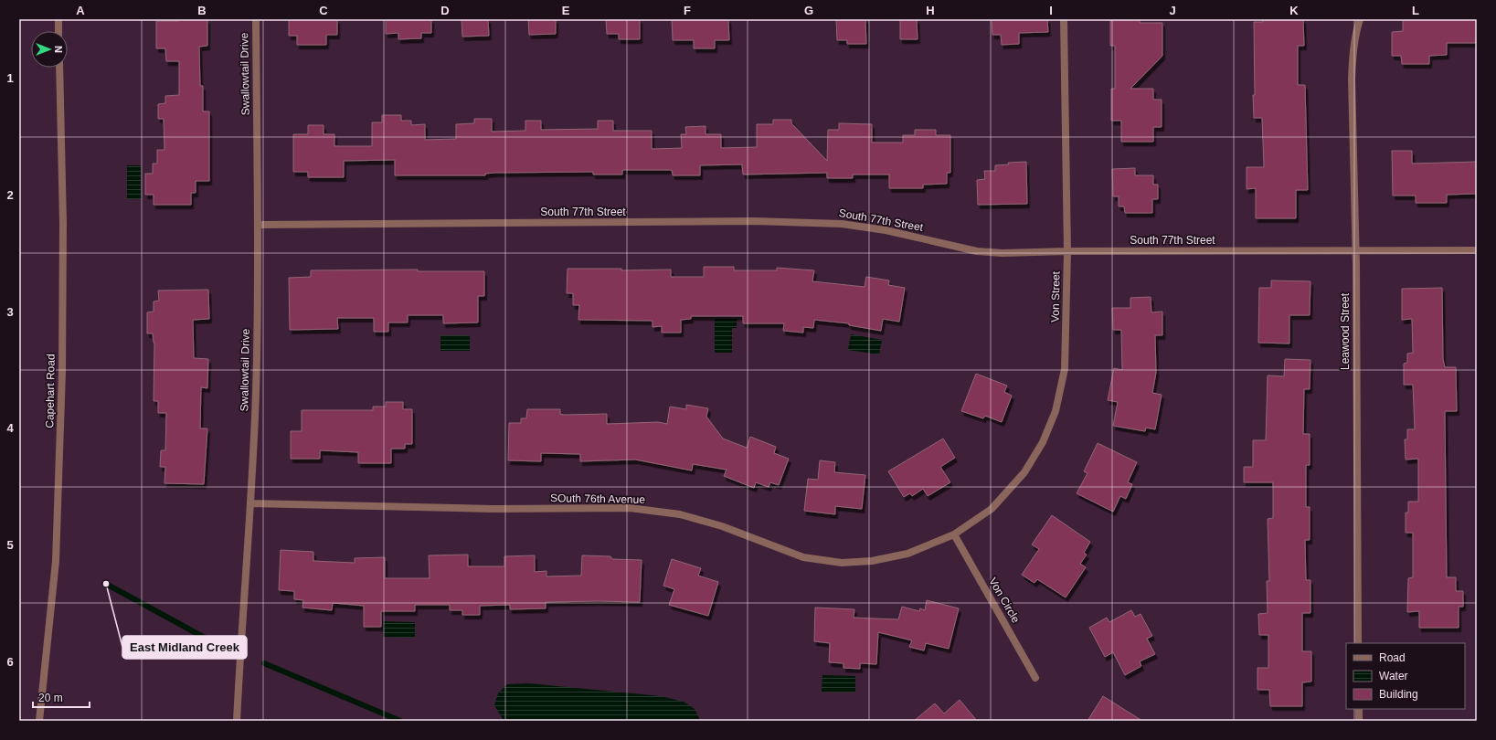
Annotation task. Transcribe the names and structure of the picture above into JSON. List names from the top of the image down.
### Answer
{
  "streets": {
    "street": [
      "Swallowtail Drive",
      "South 77th Street",
      "Von Street",
      "Leawood Street",
      "Capehart Road",
      "SOuth 76th Avenue",
      "Von Circle"
    ]
  },
  "crossings": [
    ["Swallowtail Drive", "South 77th Street"],
    ["Swallowtail Drive", "SOuth 76th Avenue"],
    ["South 77th Street", "Von Street"],
    ["South 77th Street", "Leawood Street"],
    ["Von Street", "SOuth 76th Avenue"],
    ["Von Street", "Von Circle"],
    ["SOuth 76th Avenue", "Von Circle"]
  ],
  "places": ["East Midland Creek"],
  "legend": ["Road", "Water", "Building"],
  "scale_bar": "20 m",
  "north": "right",
  "grid": {
    "columns": [
      "A",
      "B",
      "C",
      "D",
      "E",
      "F",
      "G",
      "H",
      "I",
      "J",
      "K",
      "L"
    ],
    "rows": [
      "1",
      "2",
      "3",
      "4",
      "5",
      "6"
    ]
  }
}
